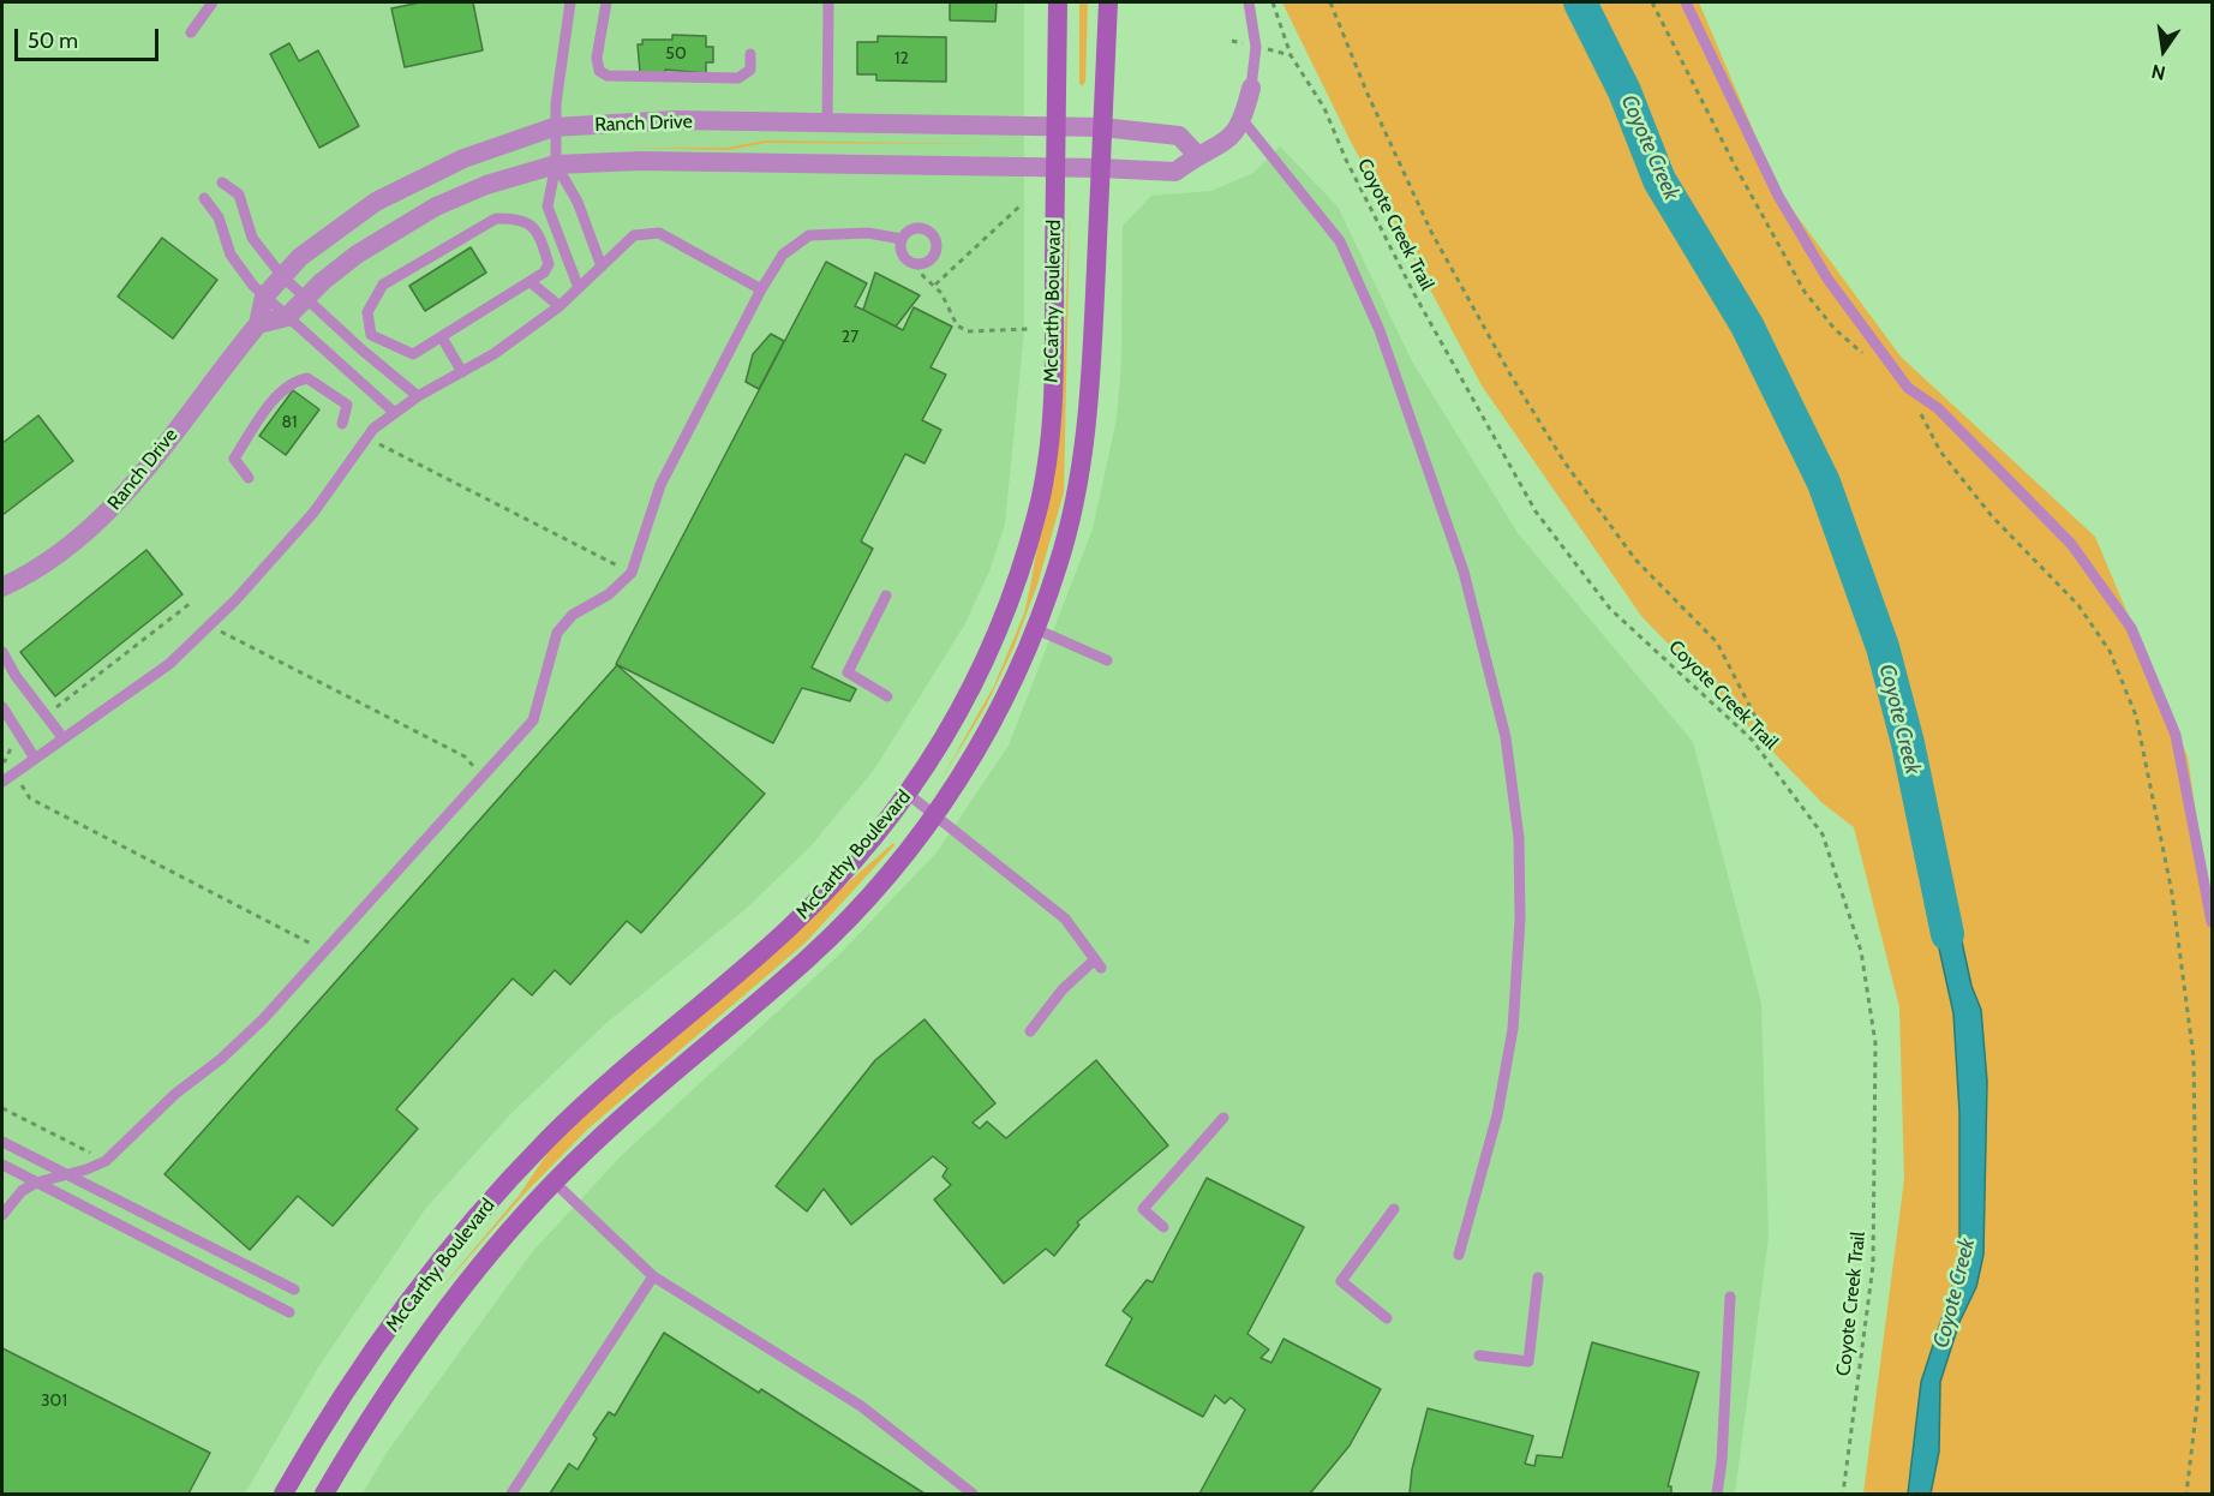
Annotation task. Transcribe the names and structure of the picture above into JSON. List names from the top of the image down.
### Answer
{
  "streets": {
    "main road": ["McCarthy Boulevard"],
    "street": ["Ranch Drive"],
    "path": ["Coyote Creek Trail"]
  },
  "crossings": [
    ["Ranch Drive", "McCarthy Boulevard"]
  ],
  "water": ["Coyote Creek"],
  "house_numbers": [
    "50",
    "12",
    "27",
    "81",
    "301"
  ],
  "scale_bar": "50 m",
  "north": "bottom"
}
